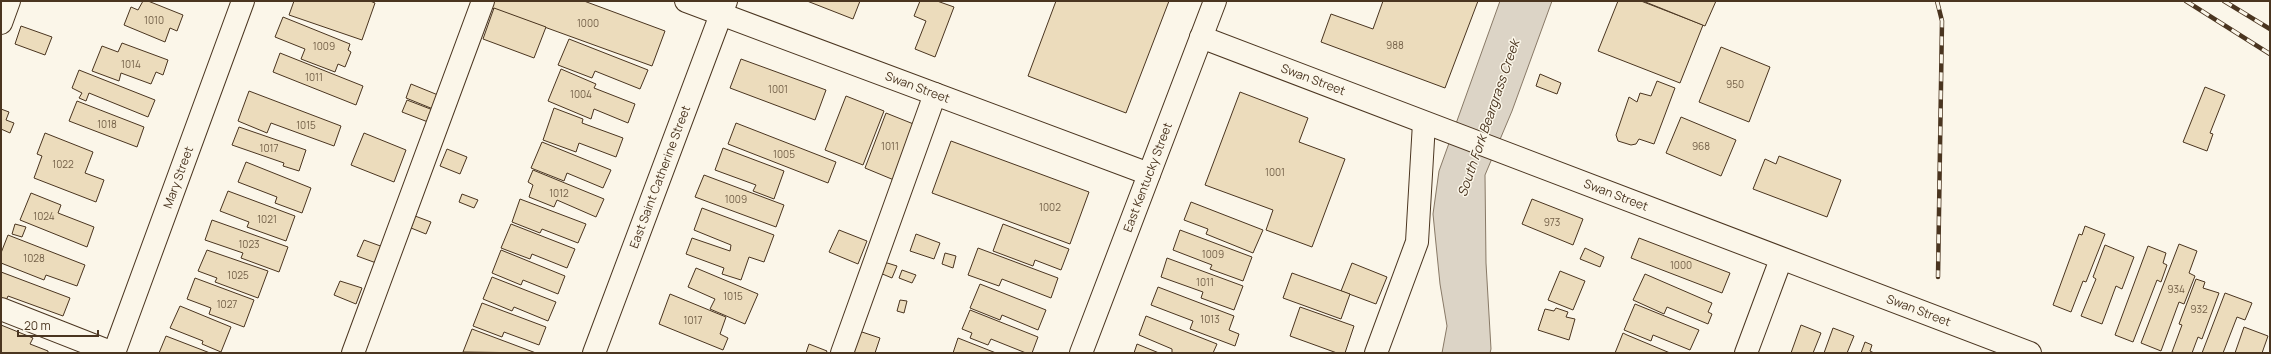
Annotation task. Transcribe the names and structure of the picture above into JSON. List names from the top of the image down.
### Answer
{
  "streets": {
    "street": [
      "Swan Street",
      "Mary Street",
      "East Saint Catherine Street",
      "East Kentucky Street"
    ]
  },
  "crossings": [
    ["Swan Street", "East Saint Catherine Street"],
    ["Swan Street", "East Kentucky Street"]
  ],
  "water": ["South Fork Beargrass Creek"],
  "house_numbers": [
    "1010",
    "1000",
    "988",
    "1009",
    "1014",
    "1011",
    "950",
    "1001",
    "1004",
    "1018",
    "1015",
    "1011",
    "968",
    "1017",
    "1005",
    "1022",
    "1001",
    "1012",
    "1009",
    "1002",
    "1024",
    "1021",
    "973",
    "1023",
    "1009",
    "1028",
    "1000",
    "1025",
    "1011",
    "934",
    "1015",
    "1027",
    "932",
    "1013",
    "1017"
  ],
  "scale_bar": "20 m"
}
